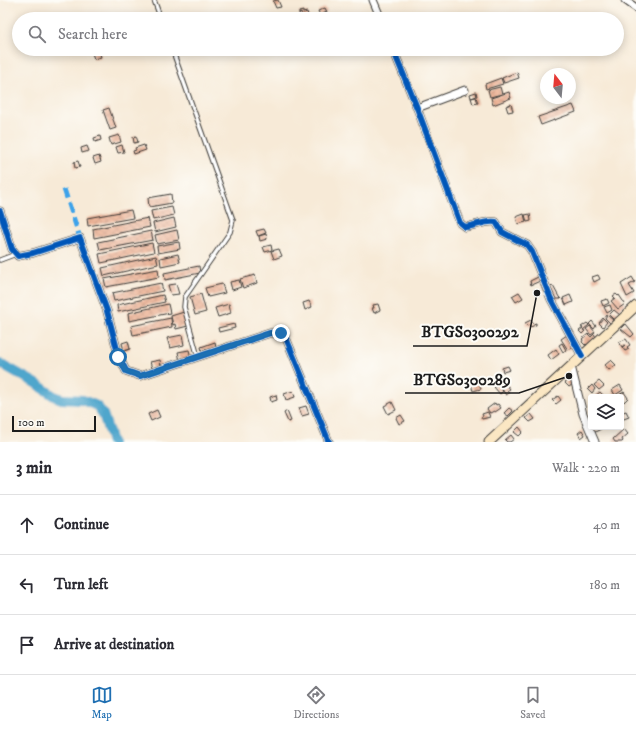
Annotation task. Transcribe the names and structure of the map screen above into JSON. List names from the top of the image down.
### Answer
{
  "places": ["BTGS0300292", "BTGS0300289"],
  "scale_bar": "100 m",
  "north": "top",
  "page": {
    "search": "Search here",
    "scale": "100 m",
    "heading": ["3 min", "Walk · 220 m"],
    "list": [
      ["Continue", "40 m"],
      ["Turn left", "180 m"],
      "Arrive at destination"
    ],
    "nav": ["Map", "Directions", "Saved"]
  }
}
